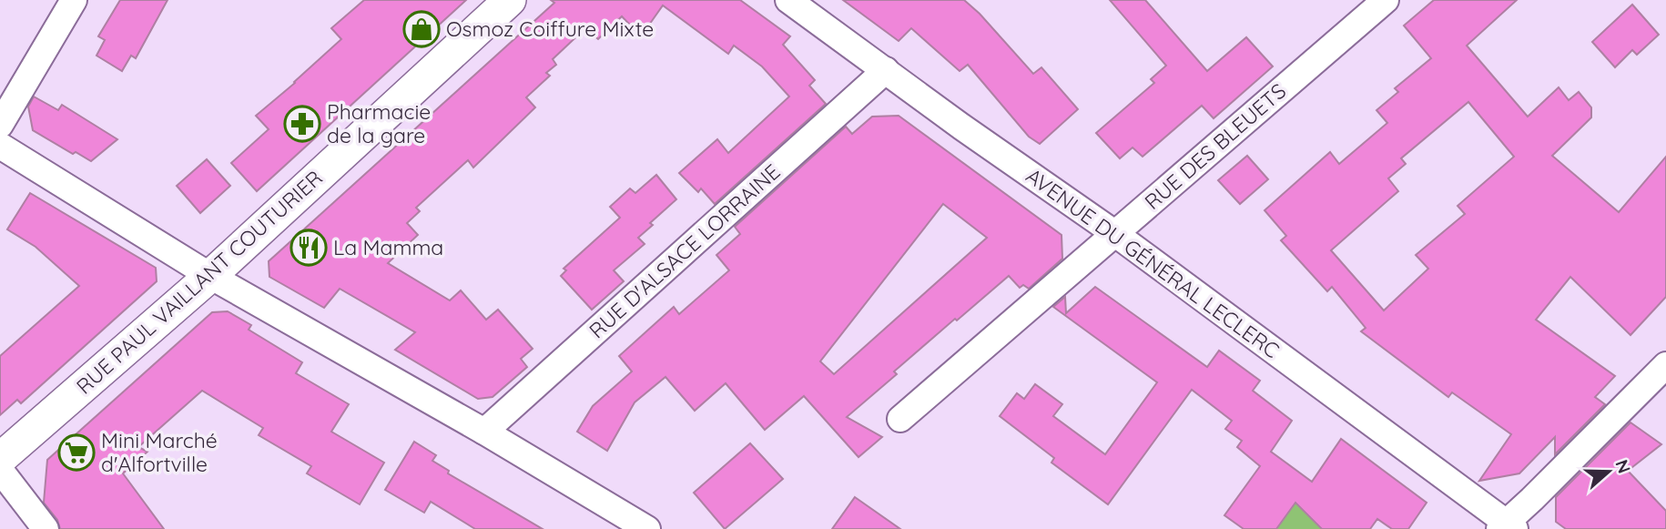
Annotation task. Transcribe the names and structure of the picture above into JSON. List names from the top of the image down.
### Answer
{
  "streets": {
    "street": [
      "RUE DES BLEUETS",
      "RUE D'ALSACE LORRAINE",
      "AVENUE DU GÉNÉRAL LECLERC",
      "RUE PAUL VAILLANT COUTURIER"
    ]
  },
  "crossings": [
    ["RUE DES BLEUETS", "AVENUE DU GÉNÉRAL LECLERC"],
    ["RUE D'ALSACE LORRAINE", "AVENUE DU GÉNÉRAL LECLERC"]
  ],
  "places": {
    "shop": ["Osmoz Coiffure Mixte"],
    "pharmacy": ["Pharmacie de la gare"],
    "restaurant": ["La Mamma"],
    "supermarket": ["Mini Marché d'Alfortville"]
  },
  "north": "right"
}
